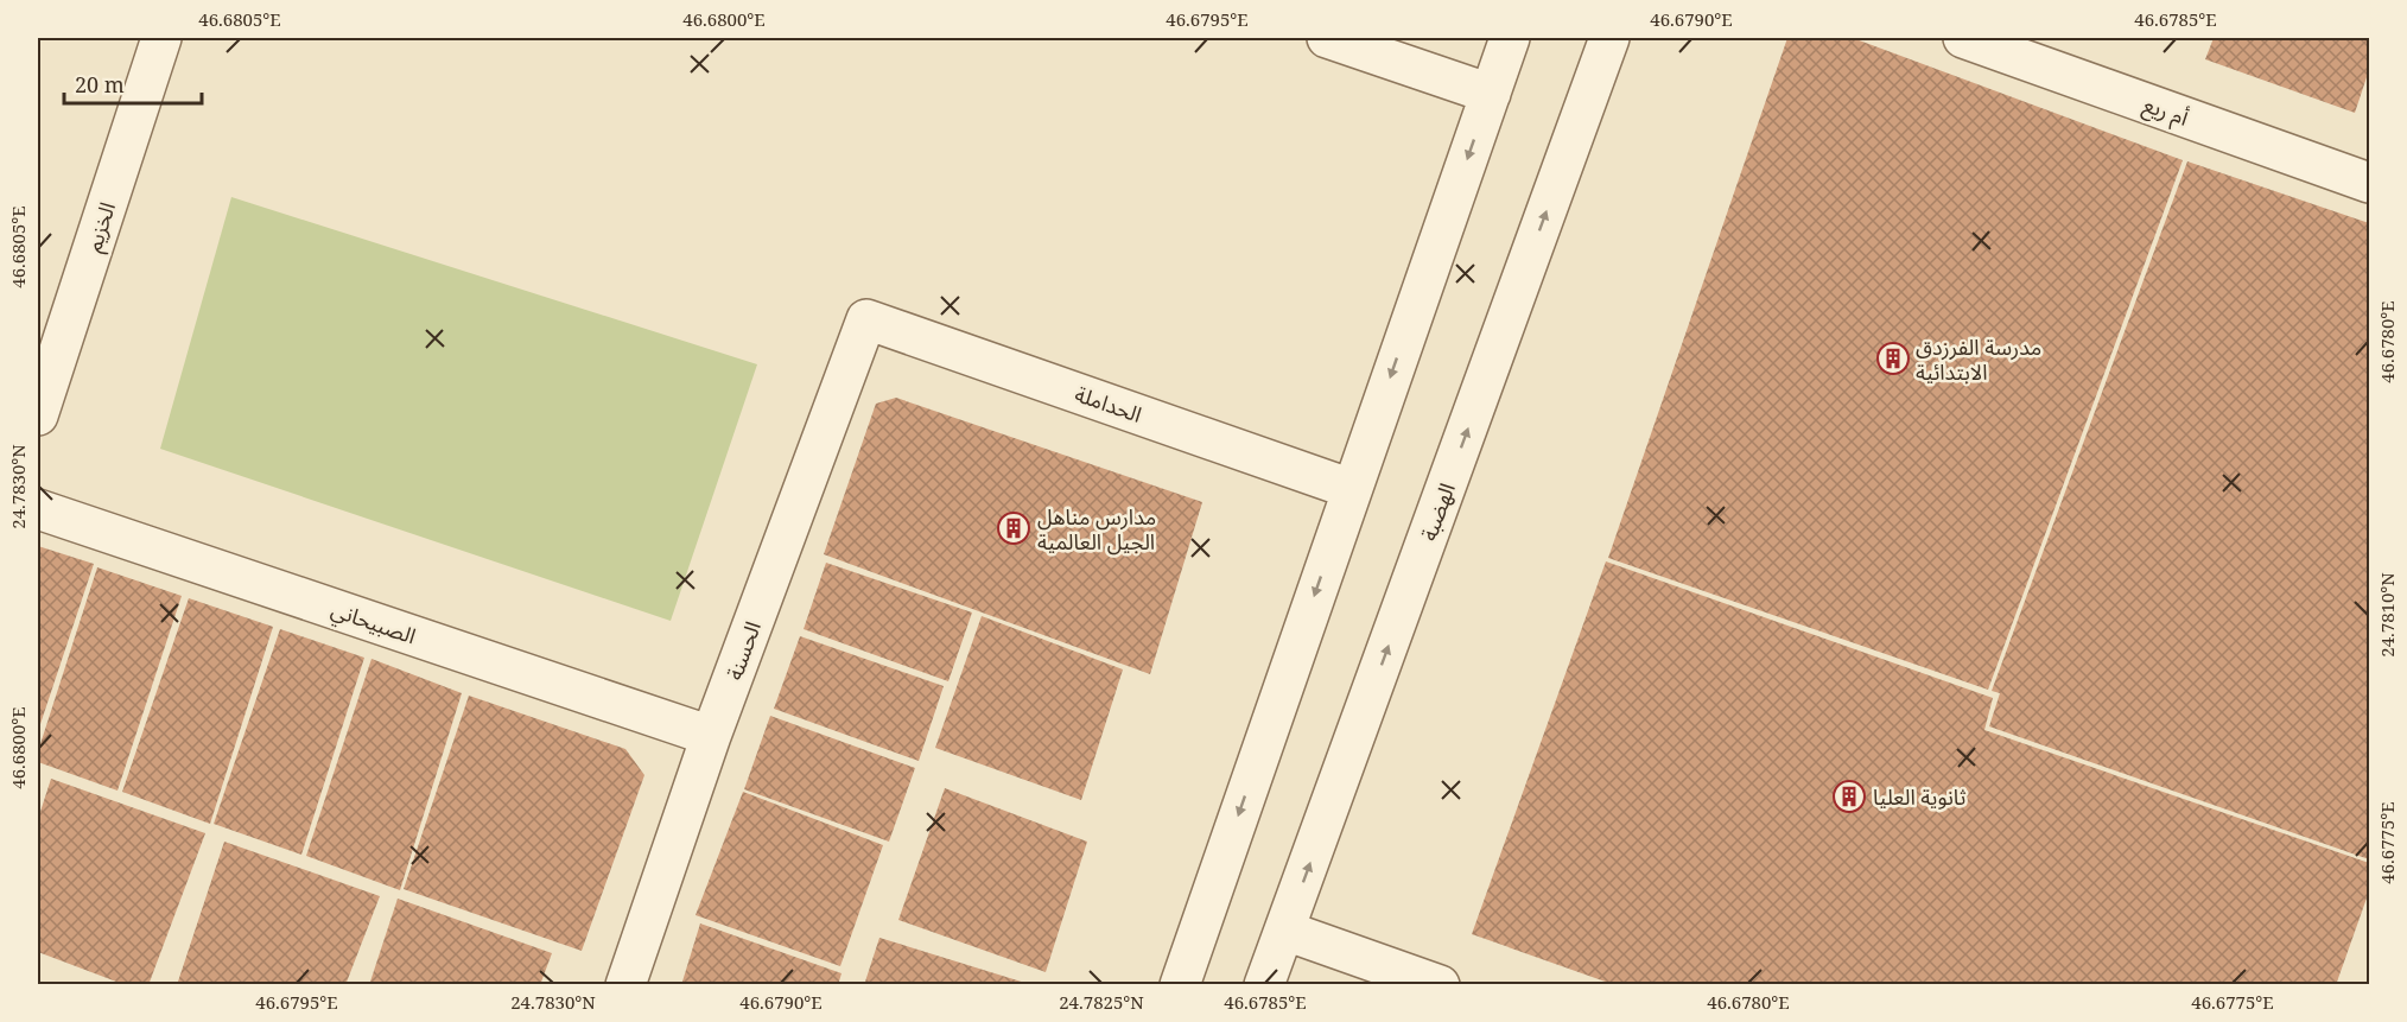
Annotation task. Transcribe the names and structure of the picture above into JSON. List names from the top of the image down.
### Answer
{
  "streets": {
    "street": [
      "أم ريع",
      "الخزيم",
      "الحداملة",
      "الهضبة",
      "الصبيحاني",
      "الحسنة"
    ]
  },
  "crossings": [
    ["الحداملة", "الحسنة"],
    ["الصبيحاني", "الحسنة"]
  ],
  "places": {
    "building": ["مدرسة الفرزدق الابتدائية", "مدارس مناهل الجيل العالمية", "ثانوية العليا"]
  },
  "scale_bar": "20 m",
  "coordinates": [
    "46.6805°E",
    "46.6800°E",
    "46.6795°E",
    "46.6790°E",
    "46.6785°E",
    "46.6780°E",
    "24.7830°N",
    "24.7810°N",
    "46.6775°E",
    "24.7825°N"
  ]
}
